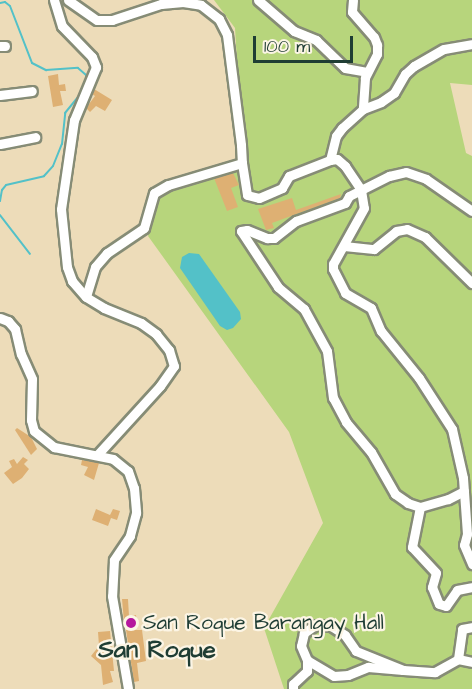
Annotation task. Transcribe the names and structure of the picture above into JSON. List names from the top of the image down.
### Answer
{
  "districts": ["San Roque"],
  "places": ["San Roque Barangay Hall"],
  "scale_bar": "100 m"
}
